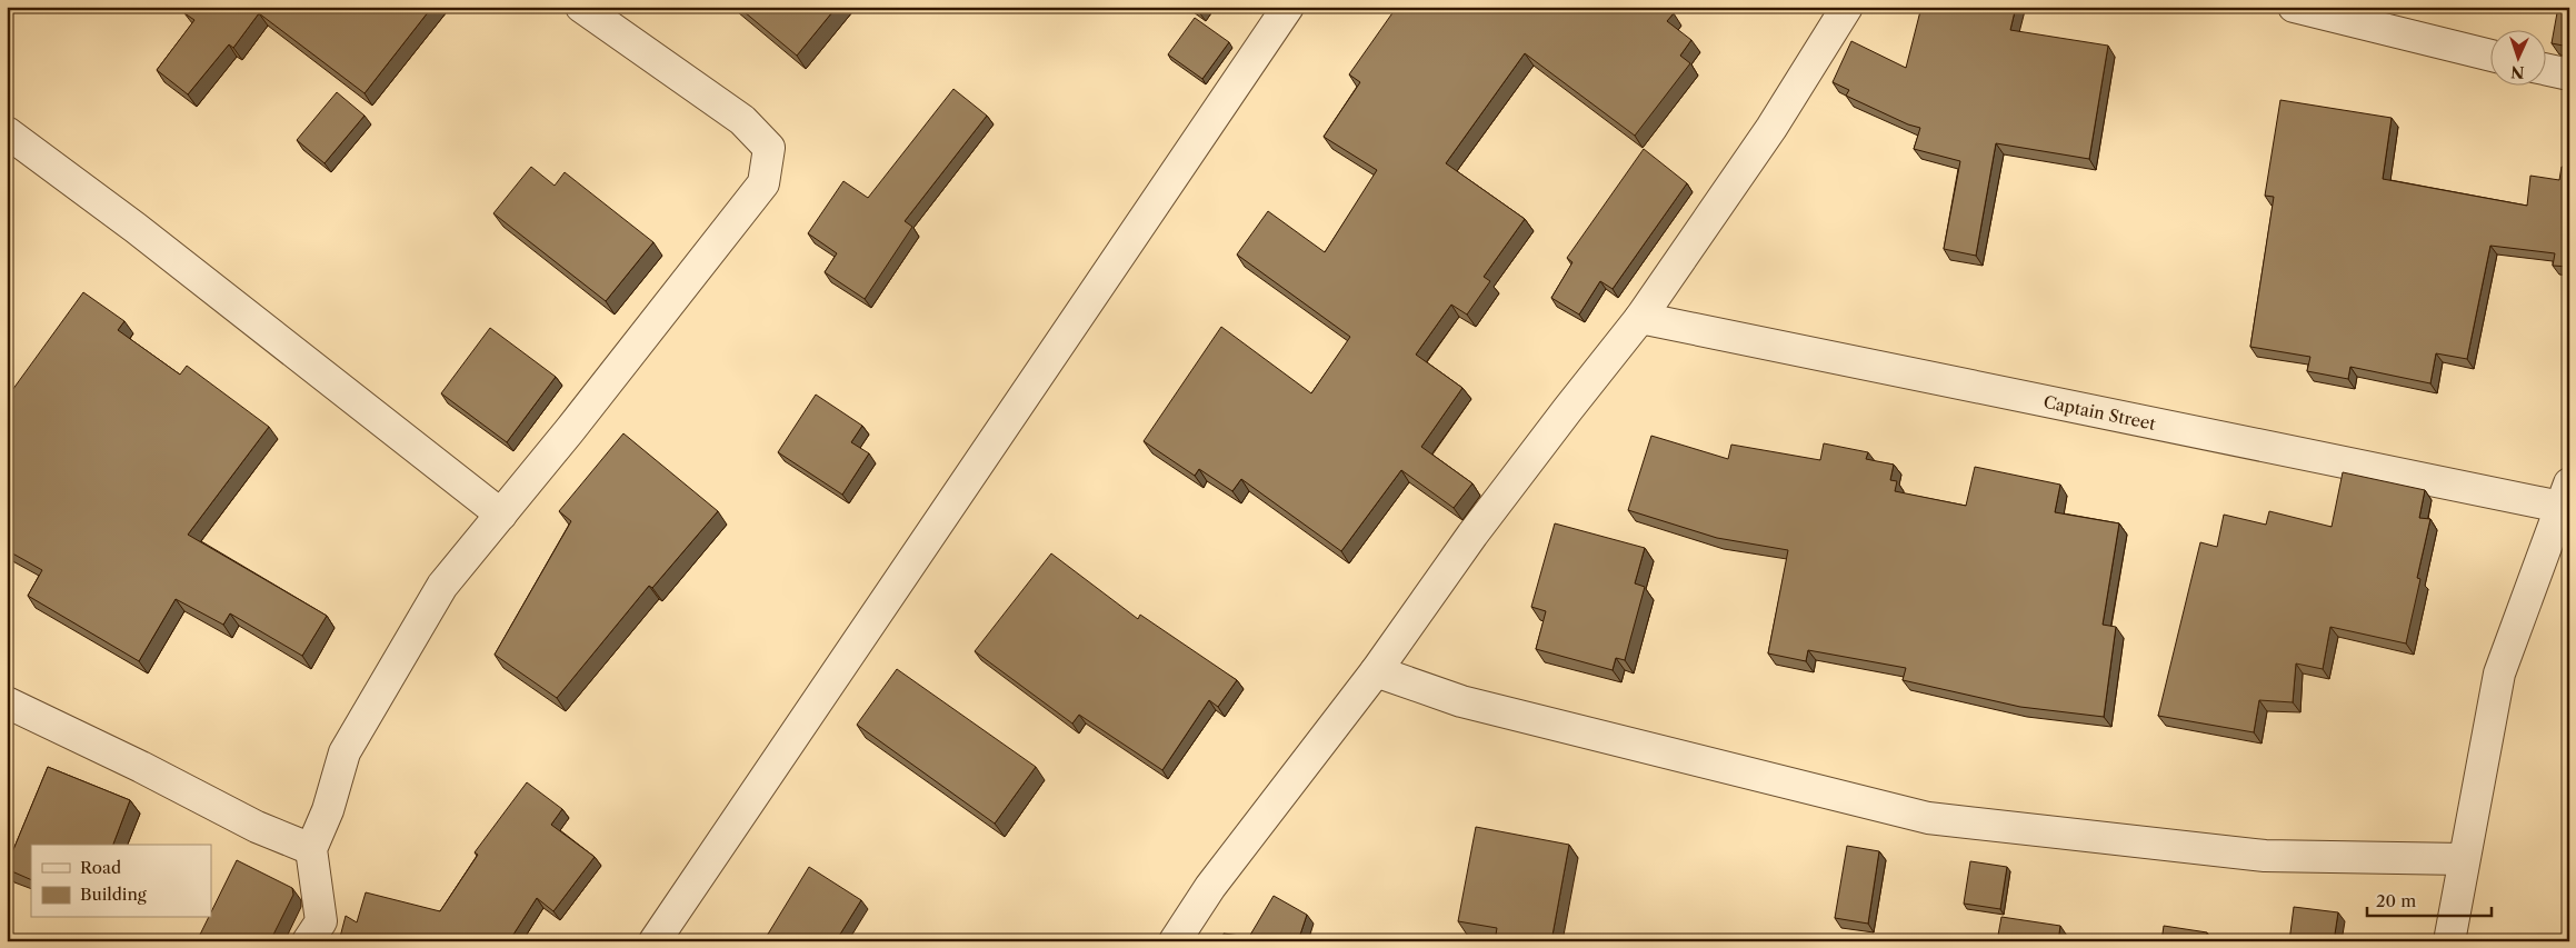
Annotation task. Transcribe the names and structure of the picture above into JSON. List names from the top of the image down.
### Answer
{
  "streets": {
    "street": ["Captain Street"]
  },
  "legend": ["Road", "Building"],
  "scale_bar": "20 m",
  "north": "bottom"
}
